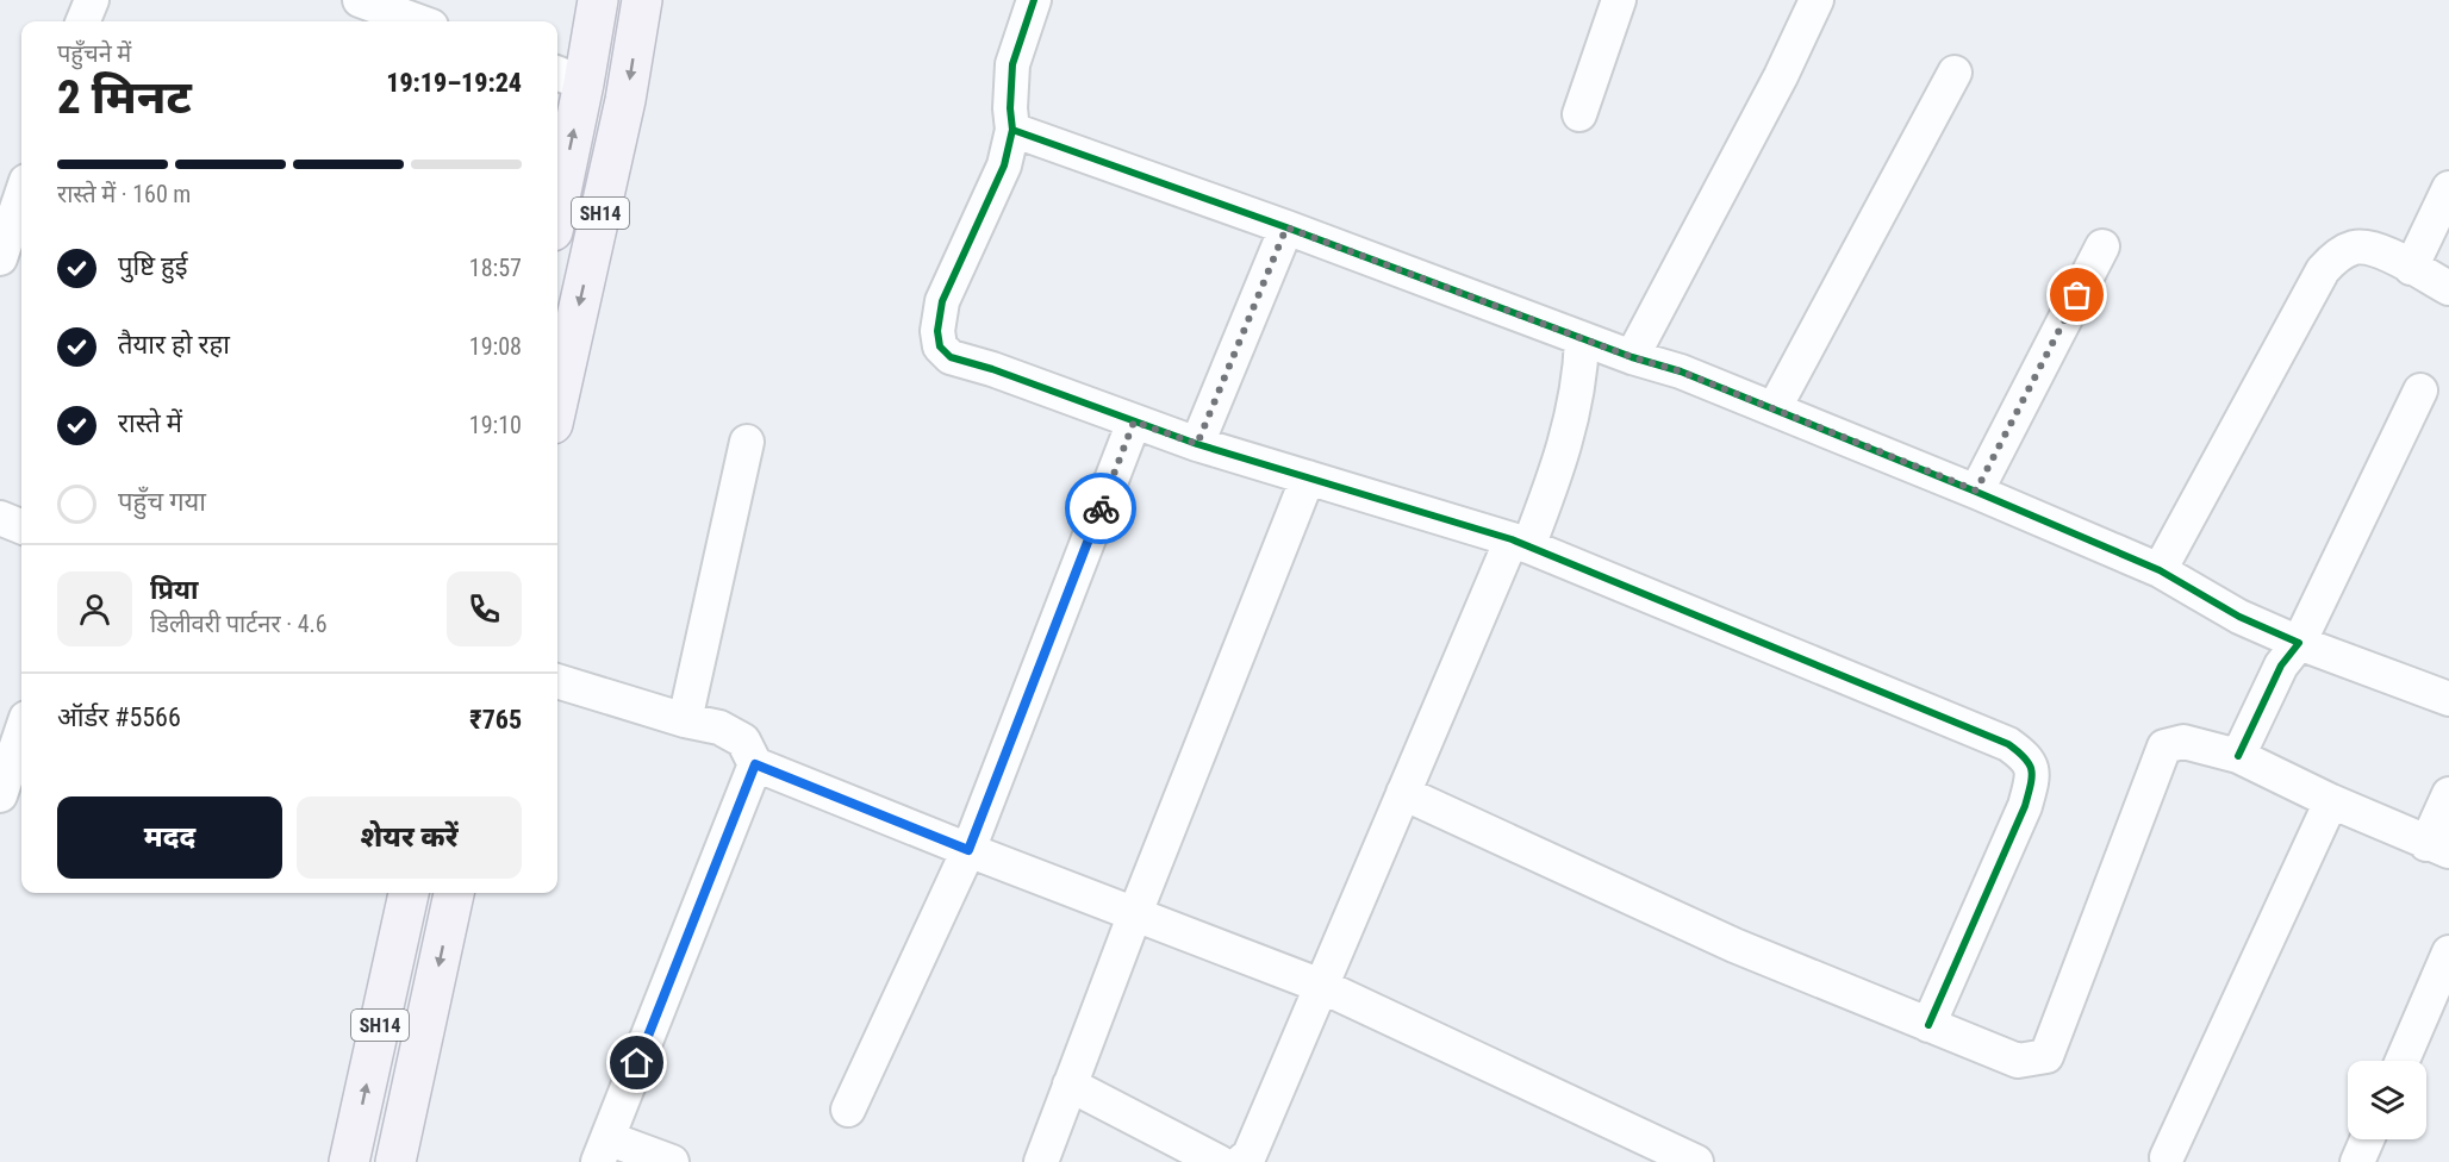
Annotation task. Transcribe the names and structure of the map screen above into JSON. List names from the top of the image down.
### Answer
{
  "streets": {
    "main road": ["SH14"]
  },
  "page": {
    "heading": ["2 मिनट", "पहुँचने में", "19:19–19:24"],
    "panel": [
      "प्रिया",
      "डिलीवरी पार्टनर · 4.6",
      "ऑर्डर #5566",
      "₹765"
    ],
    "bar": "रास्ते में · 160 m",
    "list": [
      ["पुष्टि हुई", "18:57"],
      ["तैयार हो रहा", "19:08"],
      ["रास्ते में", "19:10"],
      "पहुँच गया"
    ],
    "buttons": ["मदद", "शेयर करें"]
  }
}
